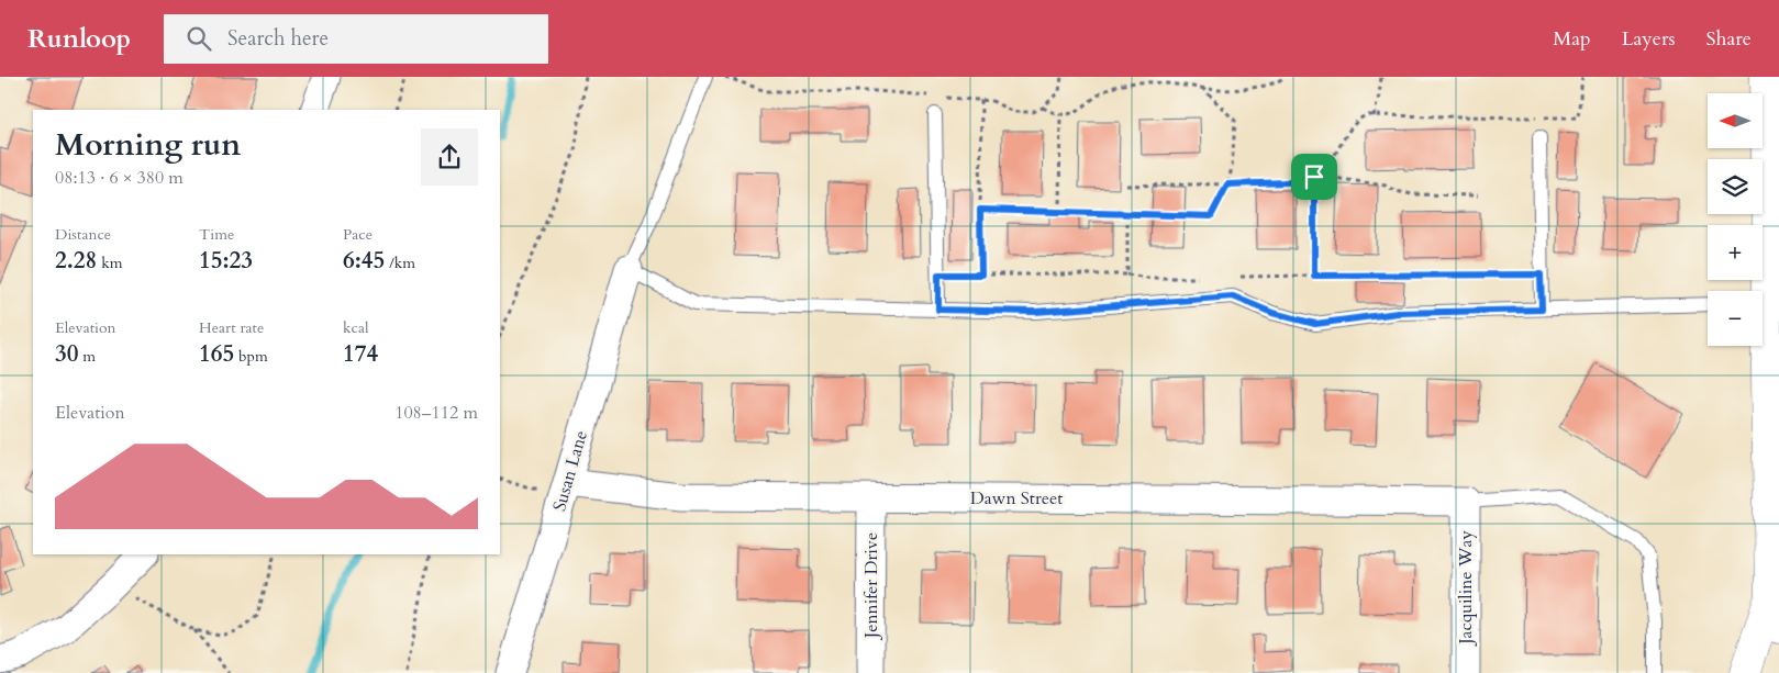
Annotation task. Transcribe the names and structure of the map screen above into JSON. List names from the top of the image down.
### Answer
{
  "streets": {
    "street": [
      "Susan Lane",
      "Dawn Street",
      "Jennifer Drive",
      "Jacquiline Way"
    ]
  },
  "crossings": [
    ["Susan Lane", "Dawn Street"],
    ["Dawn Street", "Jennifer Drive"],
    ["Dawn Street", "Jacquiline Way"]
  ],
  "north": "left",
  "page": {
    "header": "Runloop",
    "search": "Search here",
    "nav": ["Map", "Layers", "Share"],
    "map_buttons": ["+", "−"],
    "heading": ["Morning run", "08:13 · 6 × 380 m"],
    "stats": [
      ["Distance", "2.28 km"],
      ["Time", "15:23"],
      ["Pace", "6:45 /km"],
      ["Elevation", "30 m"],
      ["Heart rate", "165 bpm"],
      ["kcal", "174"]
    ],
    "chart": ["Elevation", "108–112 m"]
  }
}
